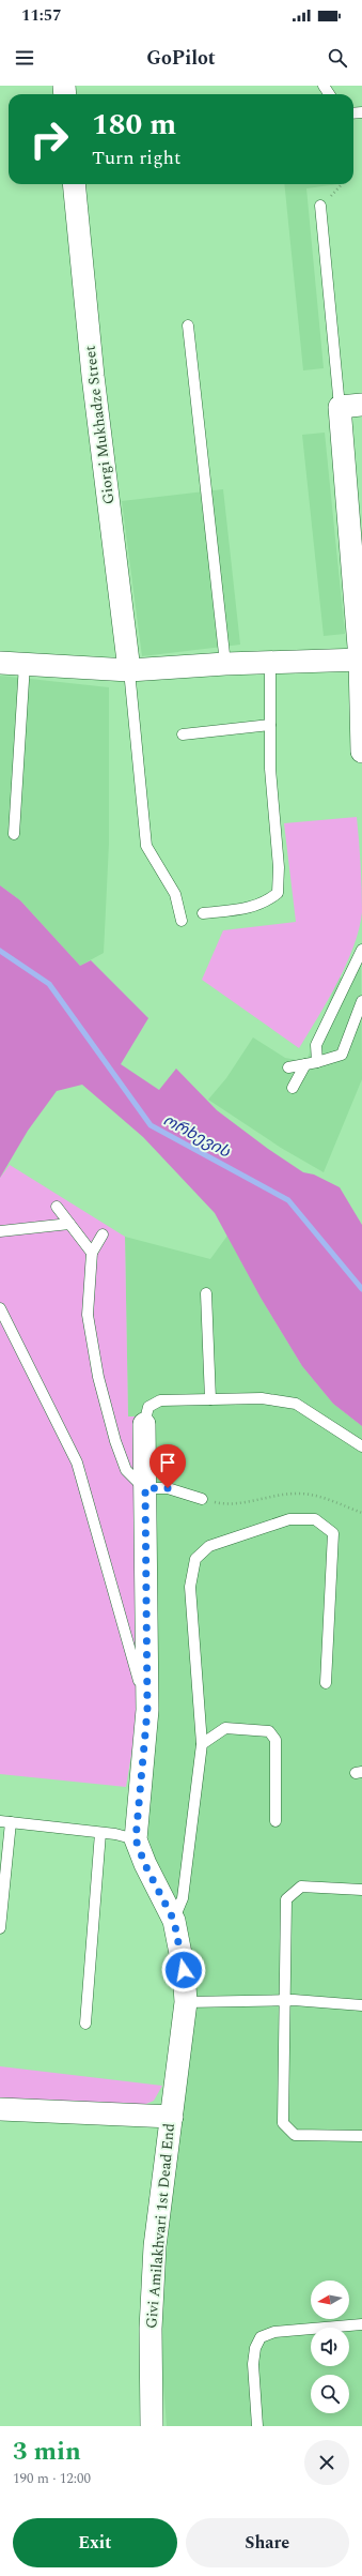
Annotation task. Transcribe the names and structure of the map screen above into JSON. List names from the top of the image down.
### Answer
{
  "streets": {
    "street": ["Giorgi Mukhadze Street", "Givi Amilakhvari 1st Dead End"]
  },
  "water": ["ორხევის"],
  "north": "left",
  "page": {
    "status": "11:57",
    "header": "GoPilot",
    "turn": ["180 m", "Turn right"],
    "heading": ["3 min", "190 m · 12:00"],
    "buttons": ["Exit", "Share"]
  }
}
